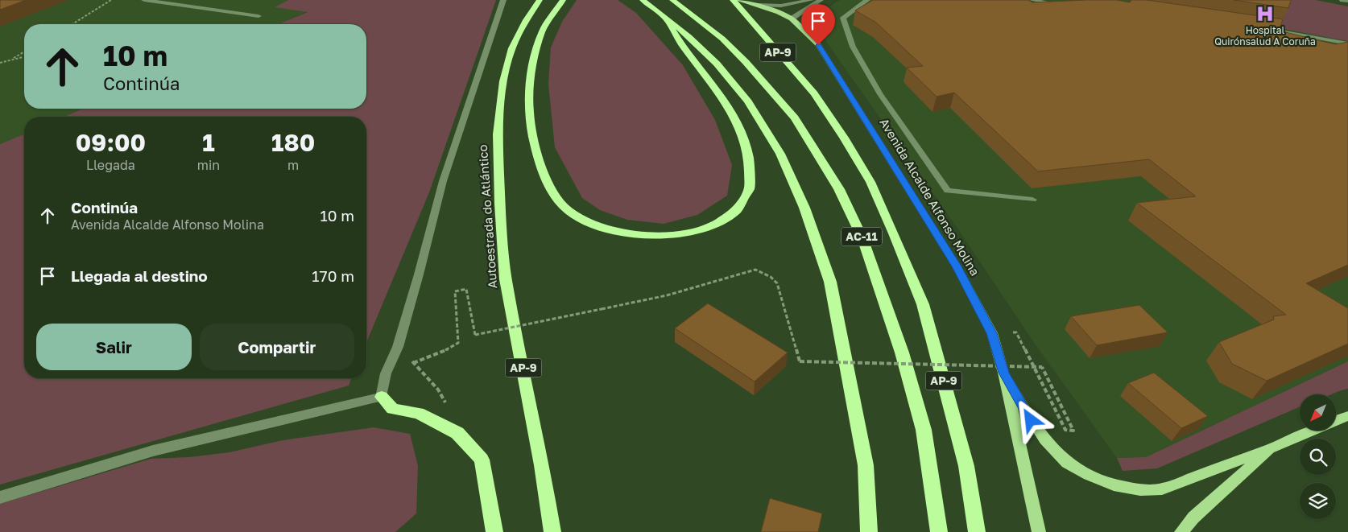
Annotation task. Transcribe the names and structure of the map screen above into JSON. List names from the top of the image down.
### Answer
{
  "streets": {
    "highway": ["AP-9", "Autoestrada do Atlántico", "AC-11"],
    "main road": ["Avenida Alcalde Alfonso Molina"]
  },
  "places": {
    "hospital": ["Hospital Quirónsalud A Coruña"]
  },
  "north": "bottom left",
  "page": {
    "turn": ["10 m", "Continúa"],
    "eta": [
      "09:00",
      "Llegada",
      "1",
      "min",
      "180",
      "m"
    ],
    "list": [
      {
        "name": "Continúa",
        "note": "Avenida Alcalde Alfonso Molina",
        "value": "10 m"
      },
      {
        "name": "Llegada al destino",
        "value": "170 m"
      }
    ],
    "buttons": ["Salir", "Compartir"]
  }
}
